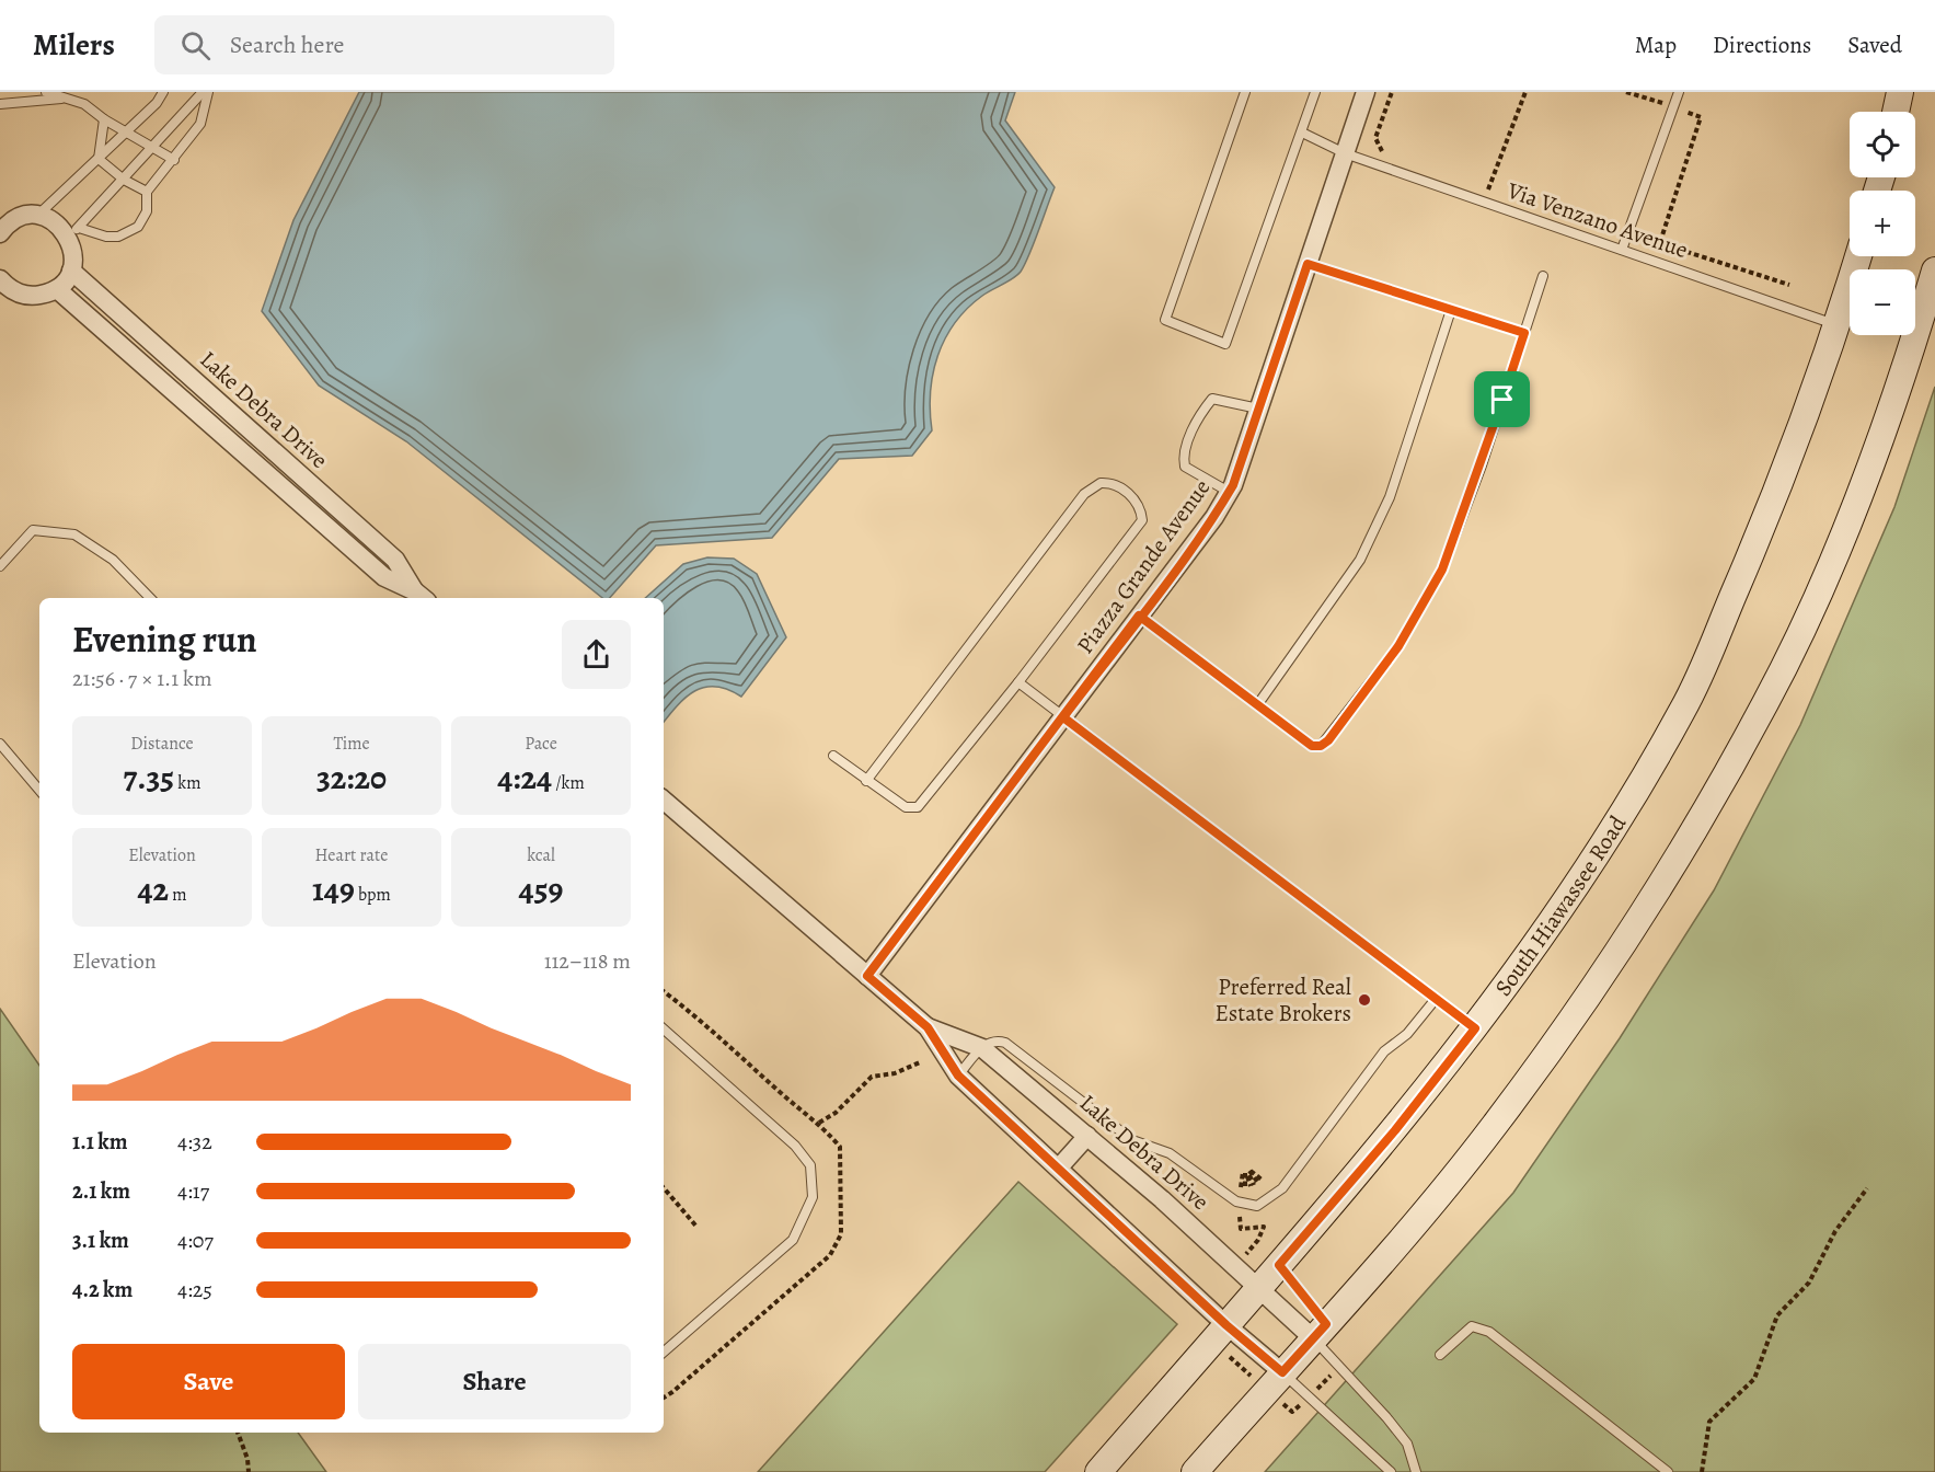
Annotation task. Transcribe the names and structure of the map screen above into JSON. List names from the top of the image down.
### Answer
{
  "streets": {
    "street": ["Lake Debra Drive", "Piazza Grande Avenue", "South Hiawassee Road"],
    "lane": ["Via Venzano Avenue"]
  },
  "crossings": [
    ["Via Venzano Avenue", "Piazza Grande Avenue"],
    ["Via Venzano Avenue", "South Hiawassee Road"],
    ["Lake Debra Drive", "Piazza Grande Avenue"],
    ["Lake Debra Drive", "South Hiawassee Road"]
  ],
  "places": ["Preferred Real Estate Brokers"],
  "page": {
    "header": "Milers",
    "search": "Search here",
    "nav": ["Map", "Directions", "Saved"],
    "map_buttons": ["+", "−"],
    "heading": ["Evening run", "21:56 · 7 × 1.1 km"],
    "stats": [
      ["Distance", "7.35 km"],
      ["Time", "32:20"],
      ["Pace", "4:24 /km"],
      ["Elevation", "42 m"],
      ["Heart rate", "149 bpm"],
      ["kcal", "459"]
    ],
    "chart": ["Elevation", "112–118 m"],
    "list": [
      {
        "name": "1.1 km",
        "note": "4:32"
      },
      {
        "name": "2.1 km",
        "note": "4:17"
      },
      {
        "name": "3.1 km",
        "note": "4:07"
      },
      {
        "name": "4.2 km",
        "note": "4:25"
      }
    ],
    "buttons": ["Save", "Share"]
  }
}
